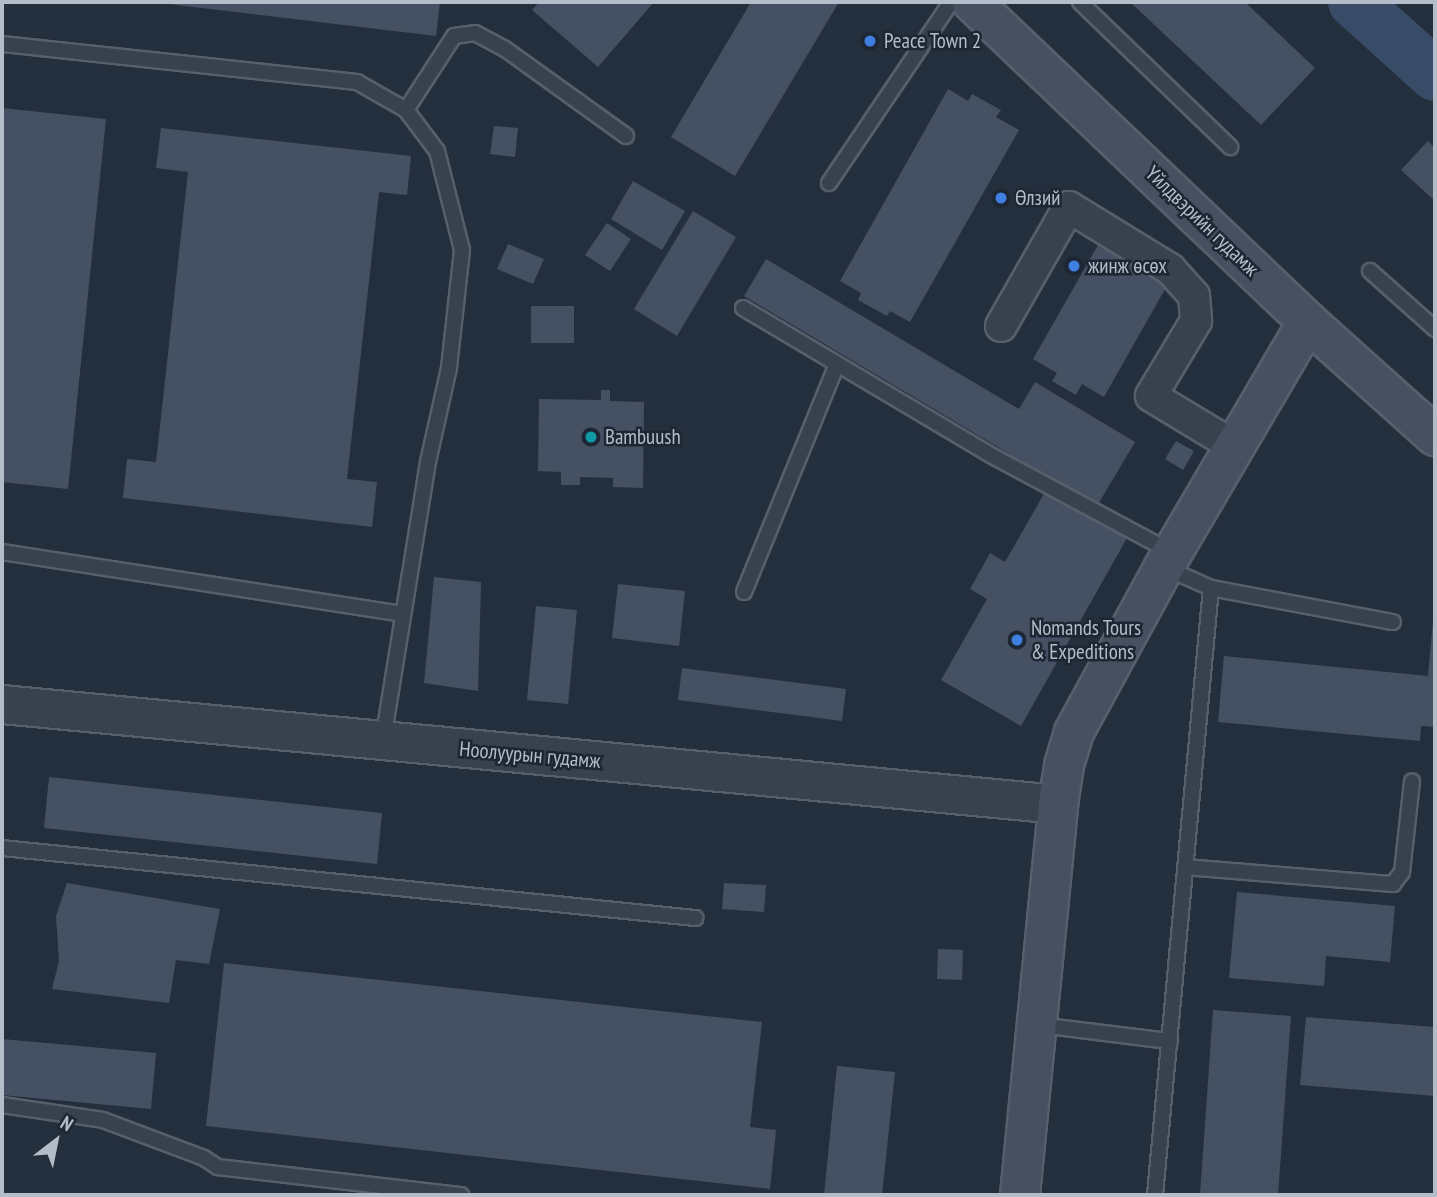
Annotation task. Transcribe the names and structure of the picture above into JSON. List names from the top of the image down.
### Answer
{
  "streets": {
    "main road": ["Yйлдвэрийн гудамж"],
    "street": ["Ноолуурын гудамж"]
  },
  "places": [
    "Peace Town 2",
    "Өлзий",
    "жинж өсөх",
    "Bambuush",
    "Nomands Tours & Expeditions"
  ],
  "north": "top right"
}
